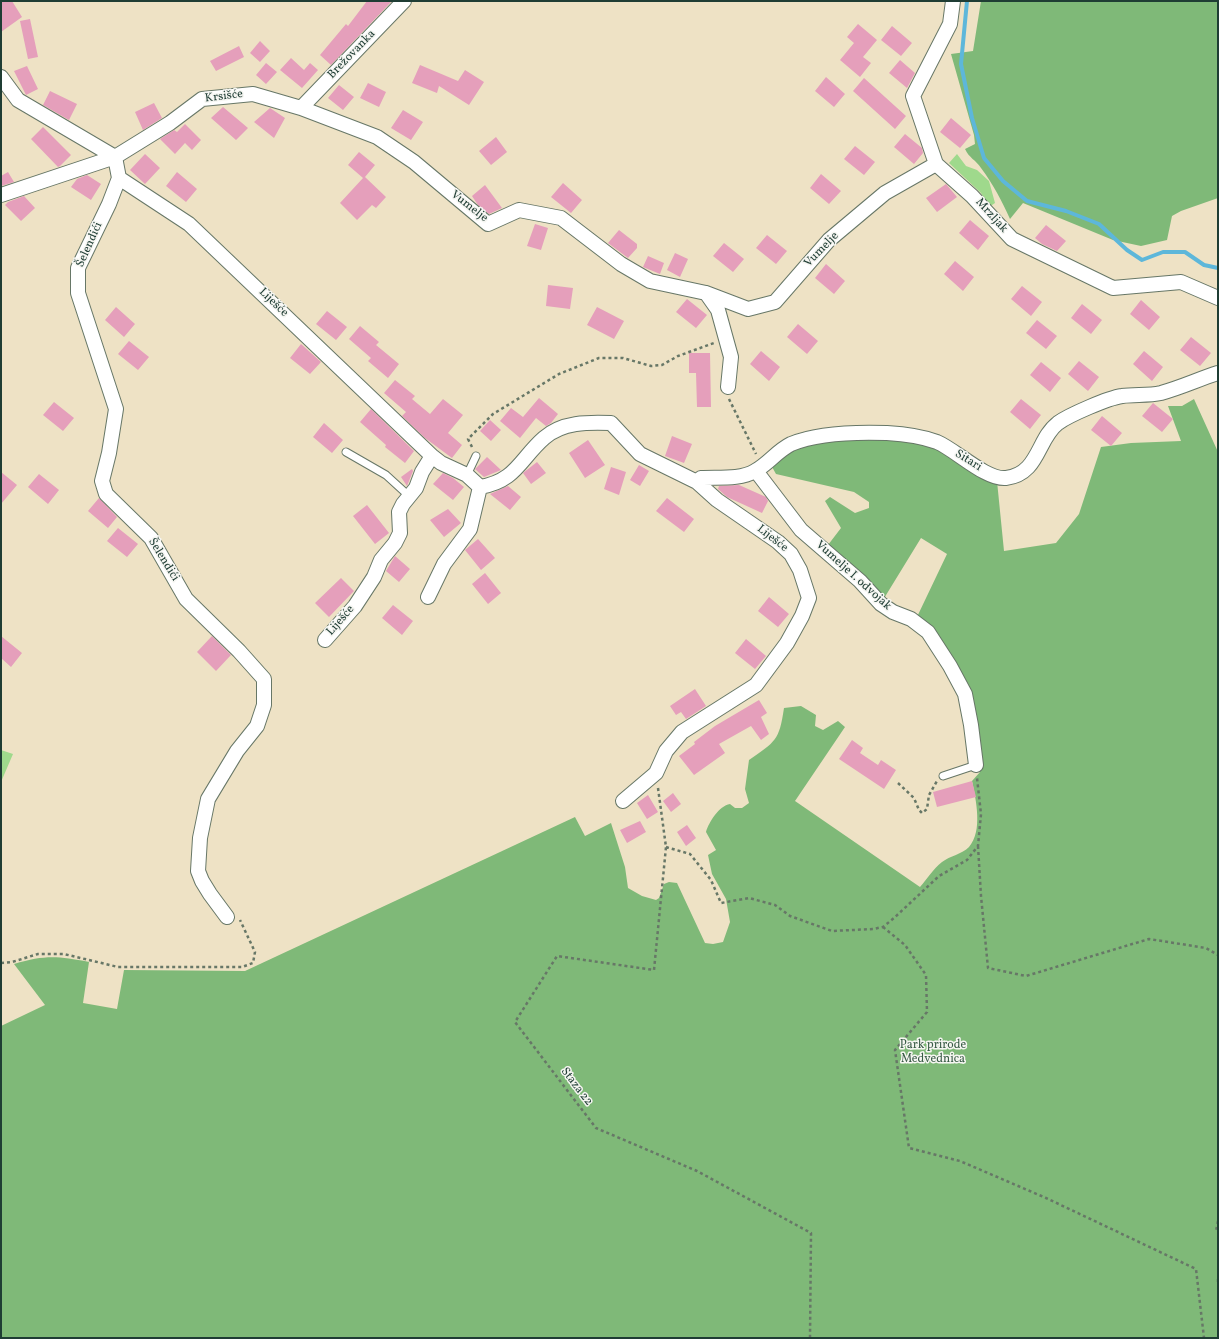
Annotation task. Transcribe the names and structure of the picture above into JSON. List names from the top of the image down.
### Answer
{
  "streets": {
    "street": [
      "Brežovanka",
      "Krsišće",
      "Vumelje",
      "Mrzljak",
      "Šelendići",
      "Liješće",
      "Sitari",
      "Vumelje I. odvojak"
    ],
    "path": ["Staza 22"]
  },
  "crossings": [
    ["Brežovanka", "Krsišće"],
    ["Brežovanka", "Vumelje"],
    ["Krsišće", "Vumelje"],
    ["Vumelje", "Mrzljak"],
    ["Šelendići", "Liješće"],
    ["Liješće", "Sitari"],
    ["Sitari", "Vumelje I. odvojak"]
  ],
  "parks": ["Park prirode Medvednica"]
}
